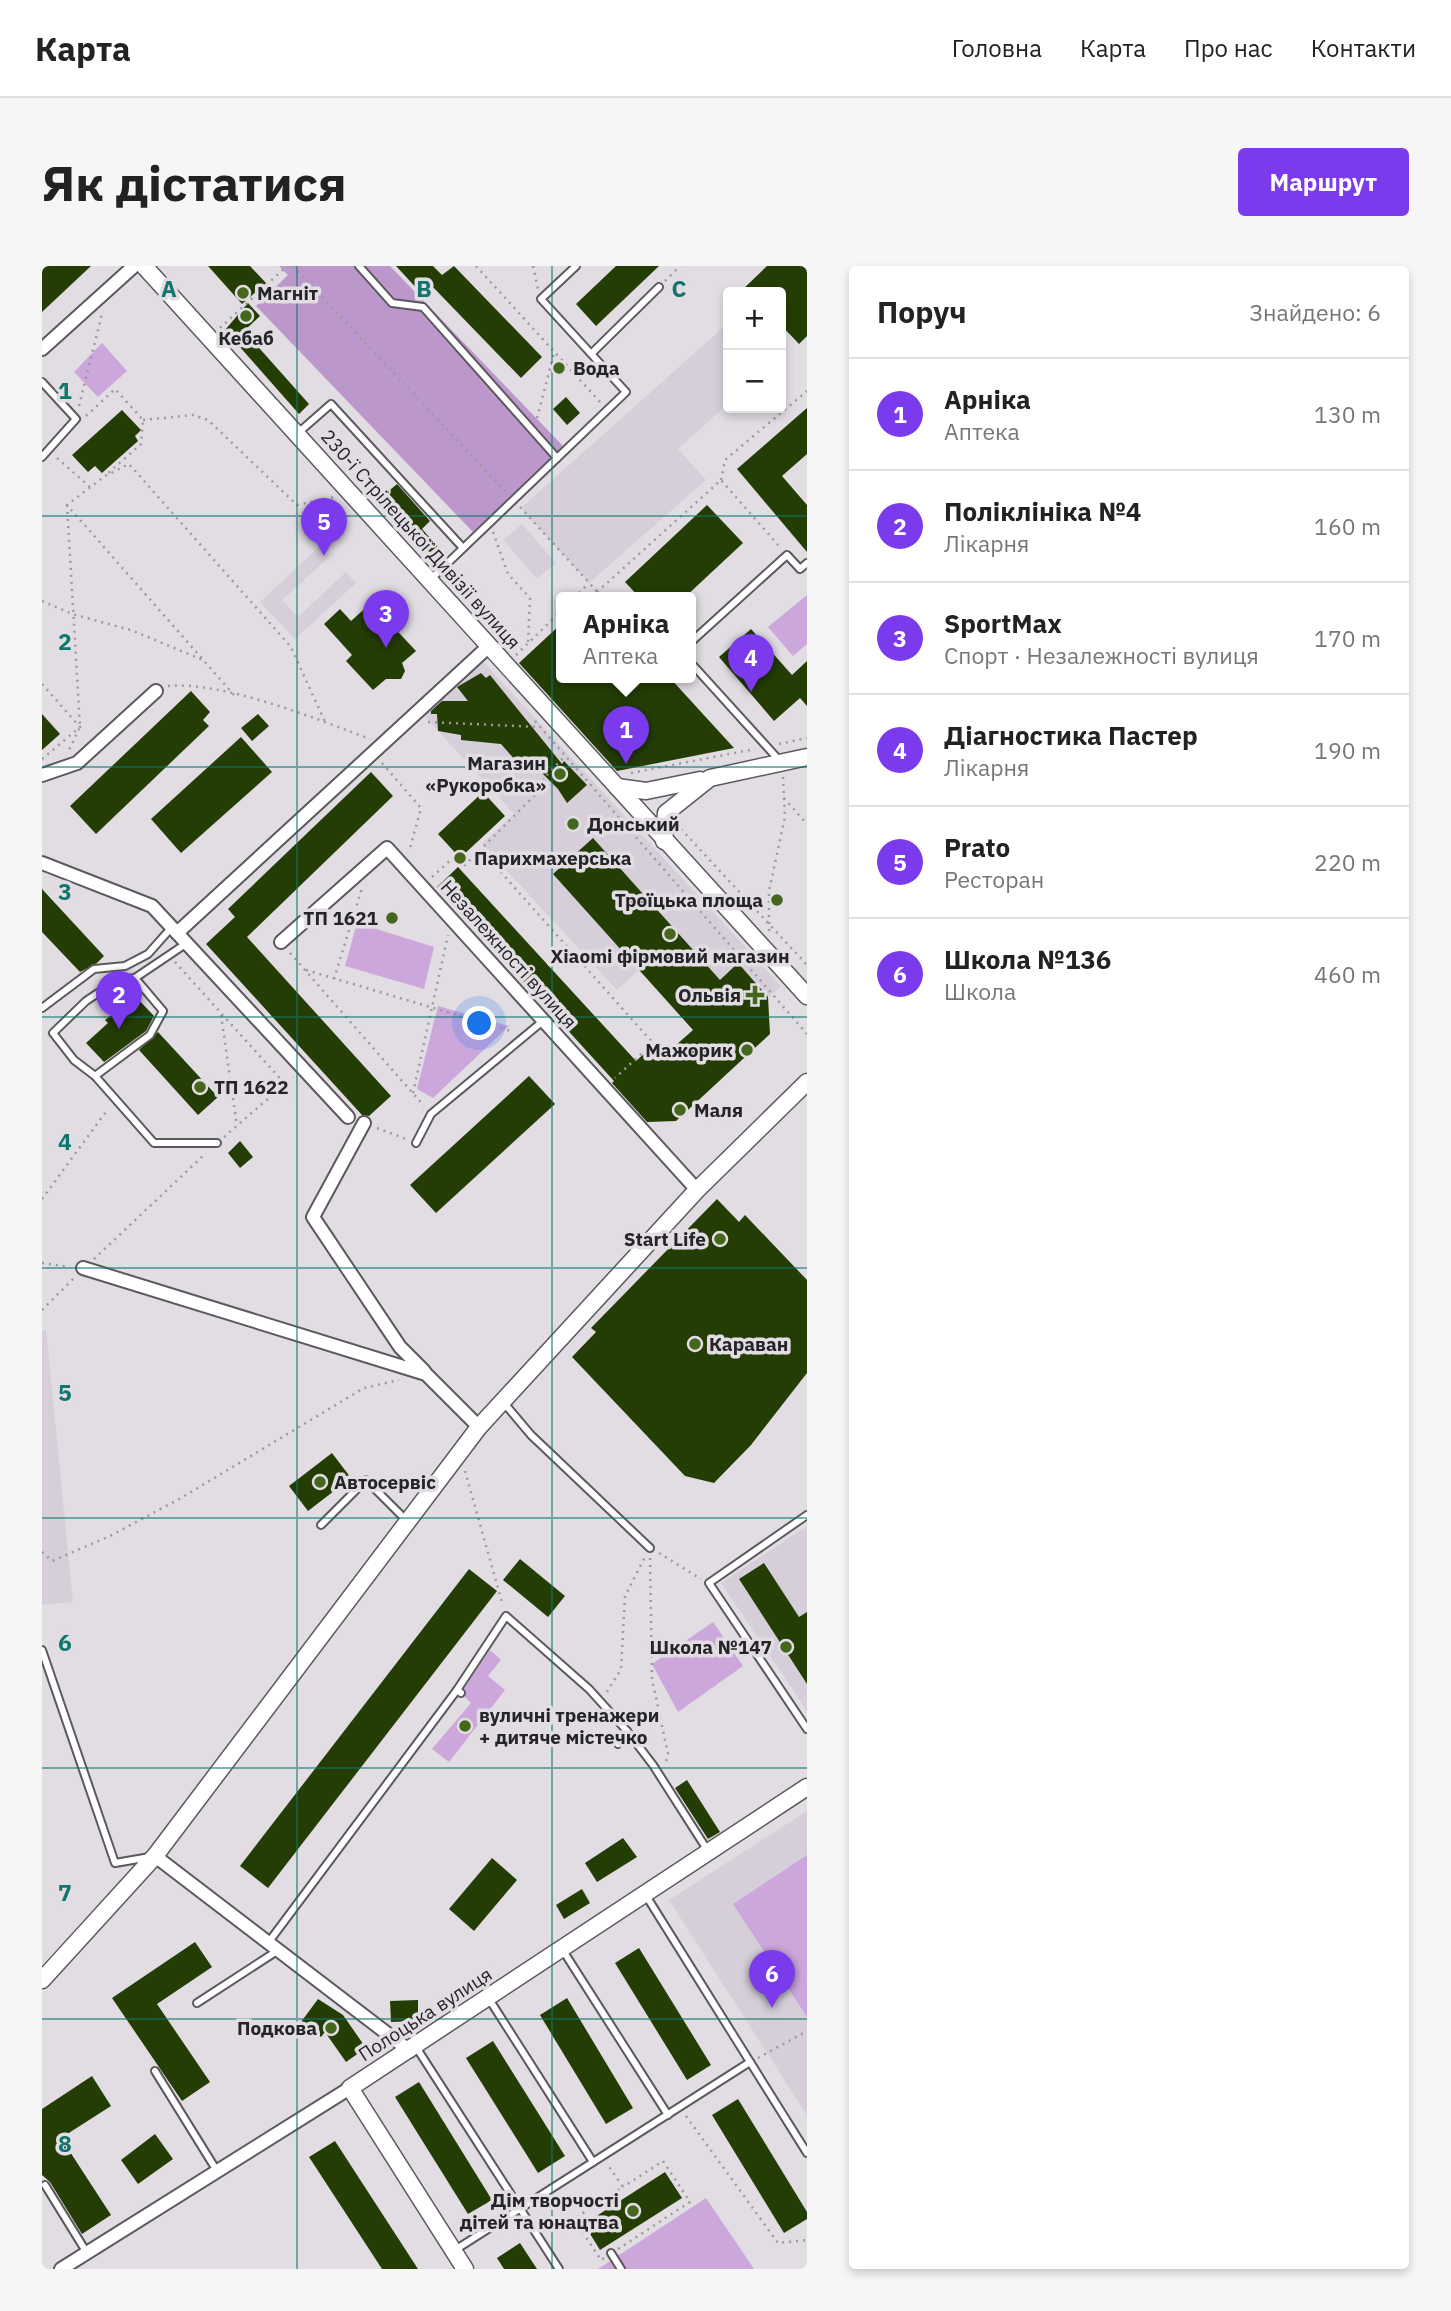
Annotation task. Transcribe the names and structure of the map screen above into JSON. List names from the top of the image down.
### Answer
{
  "streets": {
    "street": ["230-ї Стрілецької Дивізії вулиця", "Незалежності вулиця", "Полоцька вулиця"]
  },
  "places": {
    "other": [
      "Магніт",
      "Кебаб",
      "Вода",
      "Магазин «Рукоробка»",
      "Донський",
      "Парихмахерська",
      "Троїцька площа",
      "ТП 1621",
      "Xiaomi фірмовий магазин",
      "Мажорик",
      "ТП 1622",
      "Маля",
      "Start Life",
      "Караван",
      "Автосервіс",
      "Школа №147",
      "вуличні тренажери + дитяче містечко",
      "Подкова",
      "Дім творчості дітей та юнацтва"
    ],
    "health": ["Ольвія"]
  },
  "page": {
    "header": "Карта",
    "nav": [
      "Головна",
      "Карта",
      "Про нас",
      "Контакти"
    ],
    "buttons": "Маршрут",
    "title": "Як дістатися",
    "heading": ["Поруч", "Знайдено: 6"],
    "map_buttons": ["+", "−"],
    "list": [
      {
        "mark": "1",
        "name": "Арніка",
        "note": "Аптека",
        "value": "130 m"
      },
      {
        "mark": "2",
        "name": "Поліклініка №4",
        "note": "Лікарня",
        "value": "160 m"
      },
      {
        "mark": "3",
        "name": "SportMax",
        "note": "Спорт · Незалежності вулиця",
        "value": "170 m"
      },
      {
        "mark": "4",
        "name": "Діагностика Пастер",
        "note": "Лікарня",
        "value": "190 m"
      },
      {
        "mark": "5",
        "name": "Prato",
        "note": "Ресторан",
        "value": "220 m"
      },
      {
        "mark": "6",
        "name": "Школа №136",
        "note": "Школа",
        "value": "460 m"
      }
    ],
    "pins": [
      "5",
      "3",
      "4",
      "1",
      "2",
      "6"
    ],
    "popup": ["Арніка", "Аптека"]
  },
  "grid": {
    "columns": ["A", "B", "C"],
    "rows": [
      "1",
      "2",
      "3",
      "4",
      "5",
      "6",
      "7",
      "8"
    ]
  }
}
